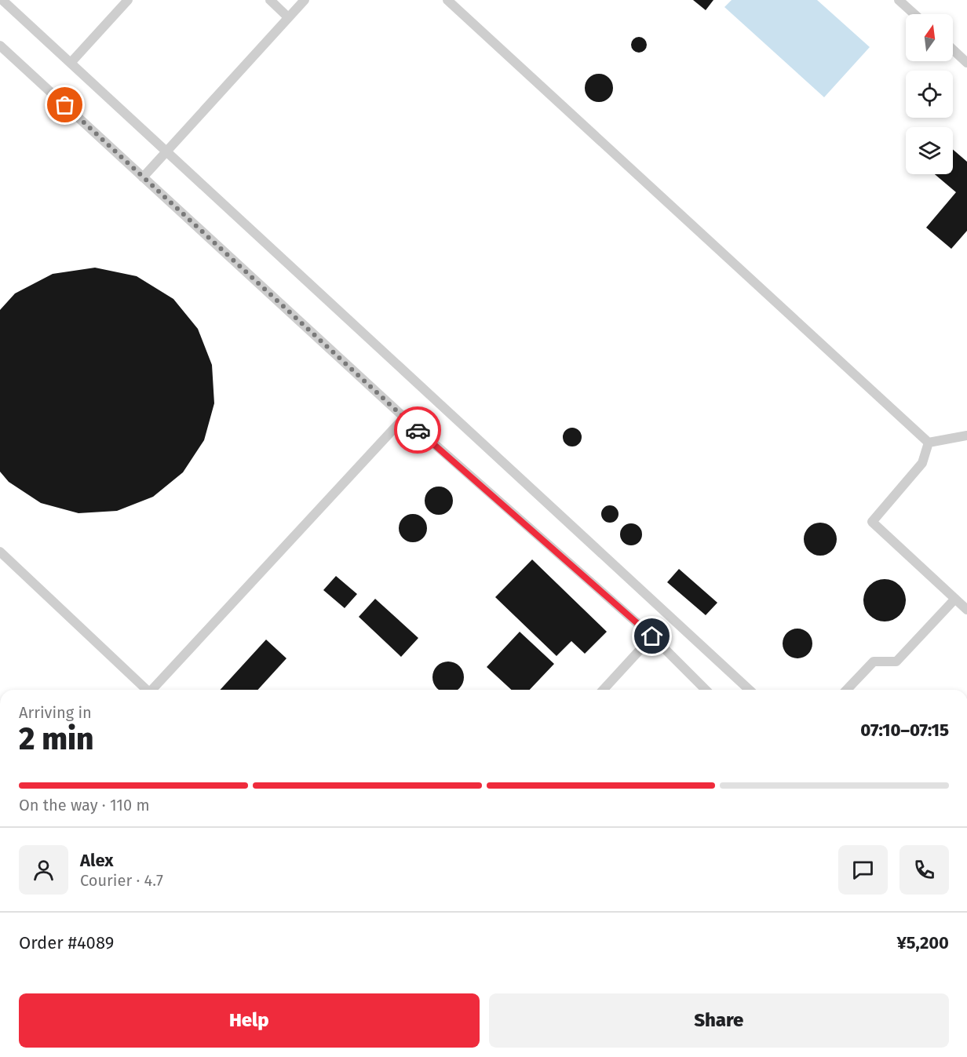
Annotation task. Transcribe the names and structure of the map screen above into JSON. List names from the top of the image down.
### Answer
{
  "north": "top",
  "page": {
    "heading": ["2 min", "Arriving in", "07:10–07:15"],
    "panel": [
      "Alex",
      "Courier · 4.7",
      "Order #4089",
      "¥5,200"
    ],
    "bar": "On the way · 110 m",
    "buttons": ["Help", "Share"]
  }
}
